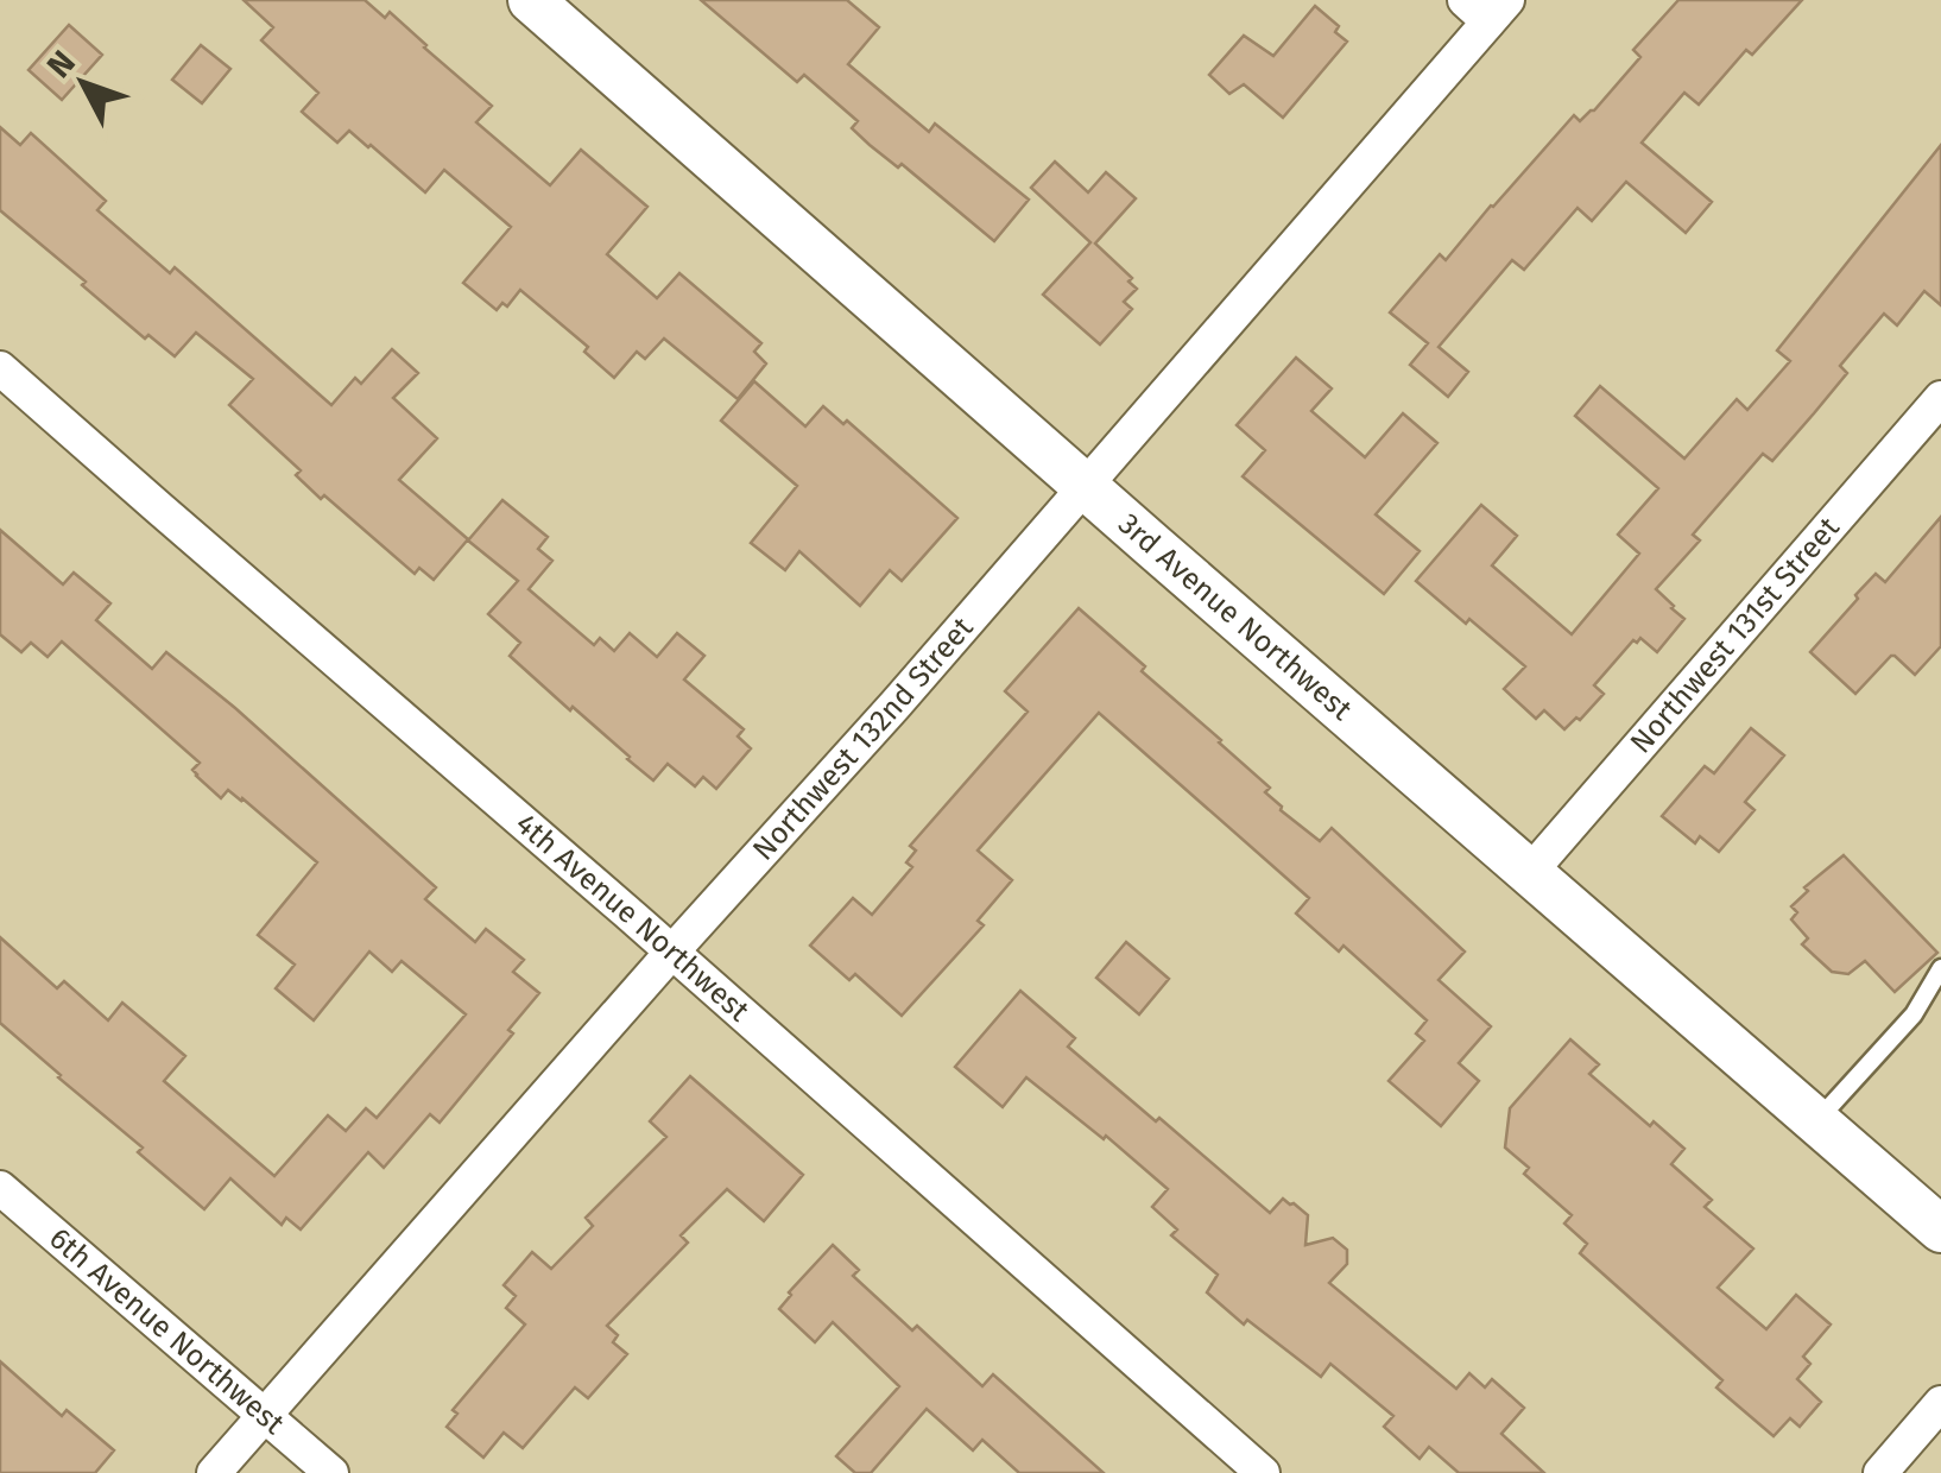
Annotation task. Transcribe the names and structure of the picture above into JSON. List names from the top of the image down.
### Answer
{
  "streets": {
    "street": [
      "3rd Avenue Northwest",
      "Northwest 131st Street",
      "Northwest 132nd Street",
      "4th Avenue Northwest",
      "6th Avenue Northwest"
    ]
  },
  "crossings": [
    ["3rd Avenue Northwest", "Northwest 131st Street"],
    ["3rd Avenue Northwest", "Northwest 132nd Street"],
    ["Northwest 132nd Street", "4th Avenue Northwest"],
    ["Northwest 132nd Street", "6th Avenue Northwest"]
  ],
  "north": "top left"
}
